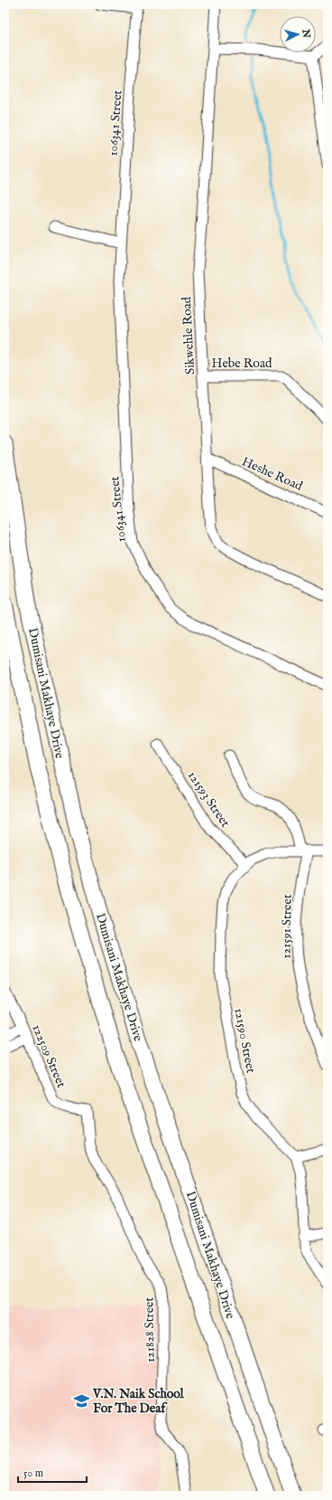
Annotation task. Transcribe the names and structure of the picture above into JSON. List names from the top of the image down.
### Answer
{
  "streets": {
    "main road": ["Dumisani Makhaye Drive"],
    "street": [
      "106341 Street",
      "Sikwehle Road",
      "Hebe Road",
      "Heshe Road",
      "121593 Street",
      "121591 Street",
      "121590 Street",
      "122509 Street",
      "121828 Street"
    ]
  },
  "crossings": [
    ["Sikwehle Road", "Hebe Road"],
    ["Sikwehle Road", "Heshe Road"],
    ["121593 Street", "121590 Street"],
    ["121591 Street", "121590 Street"],
    ["122509 Street", "121828 Street"]
  ],
  "places": {
    "school or university": ["V.N. Naik School For The Deaf"]
  },
  "scale_bar": "50 m",
  "north": "right"
}
